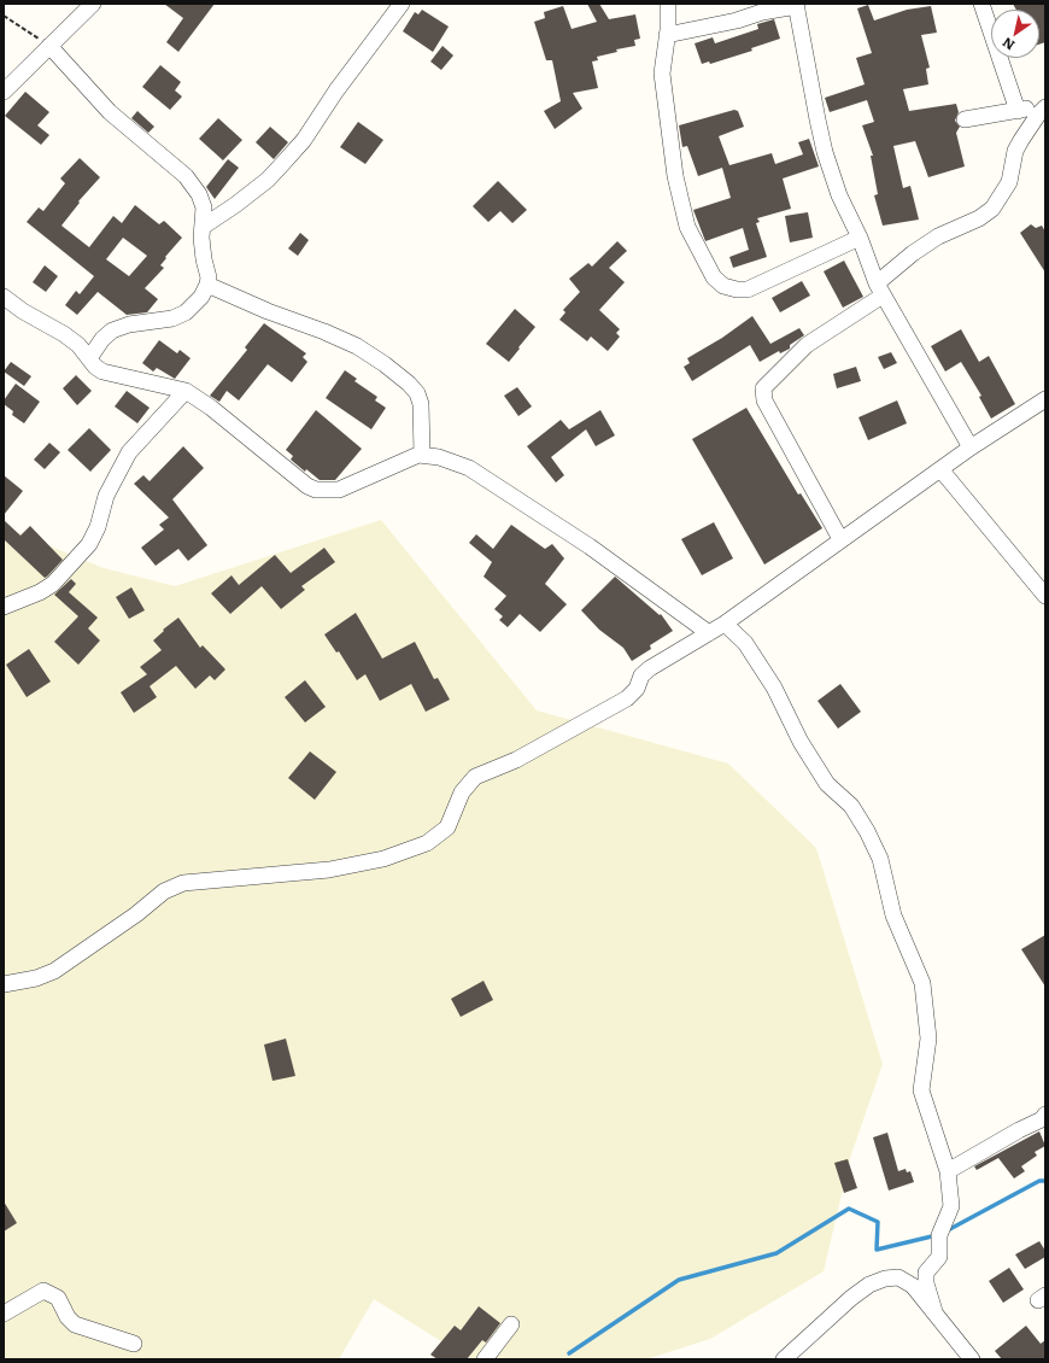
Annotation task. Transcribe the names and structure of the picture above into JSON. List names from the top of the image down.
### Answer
{
  "north": "bottom left"
}
